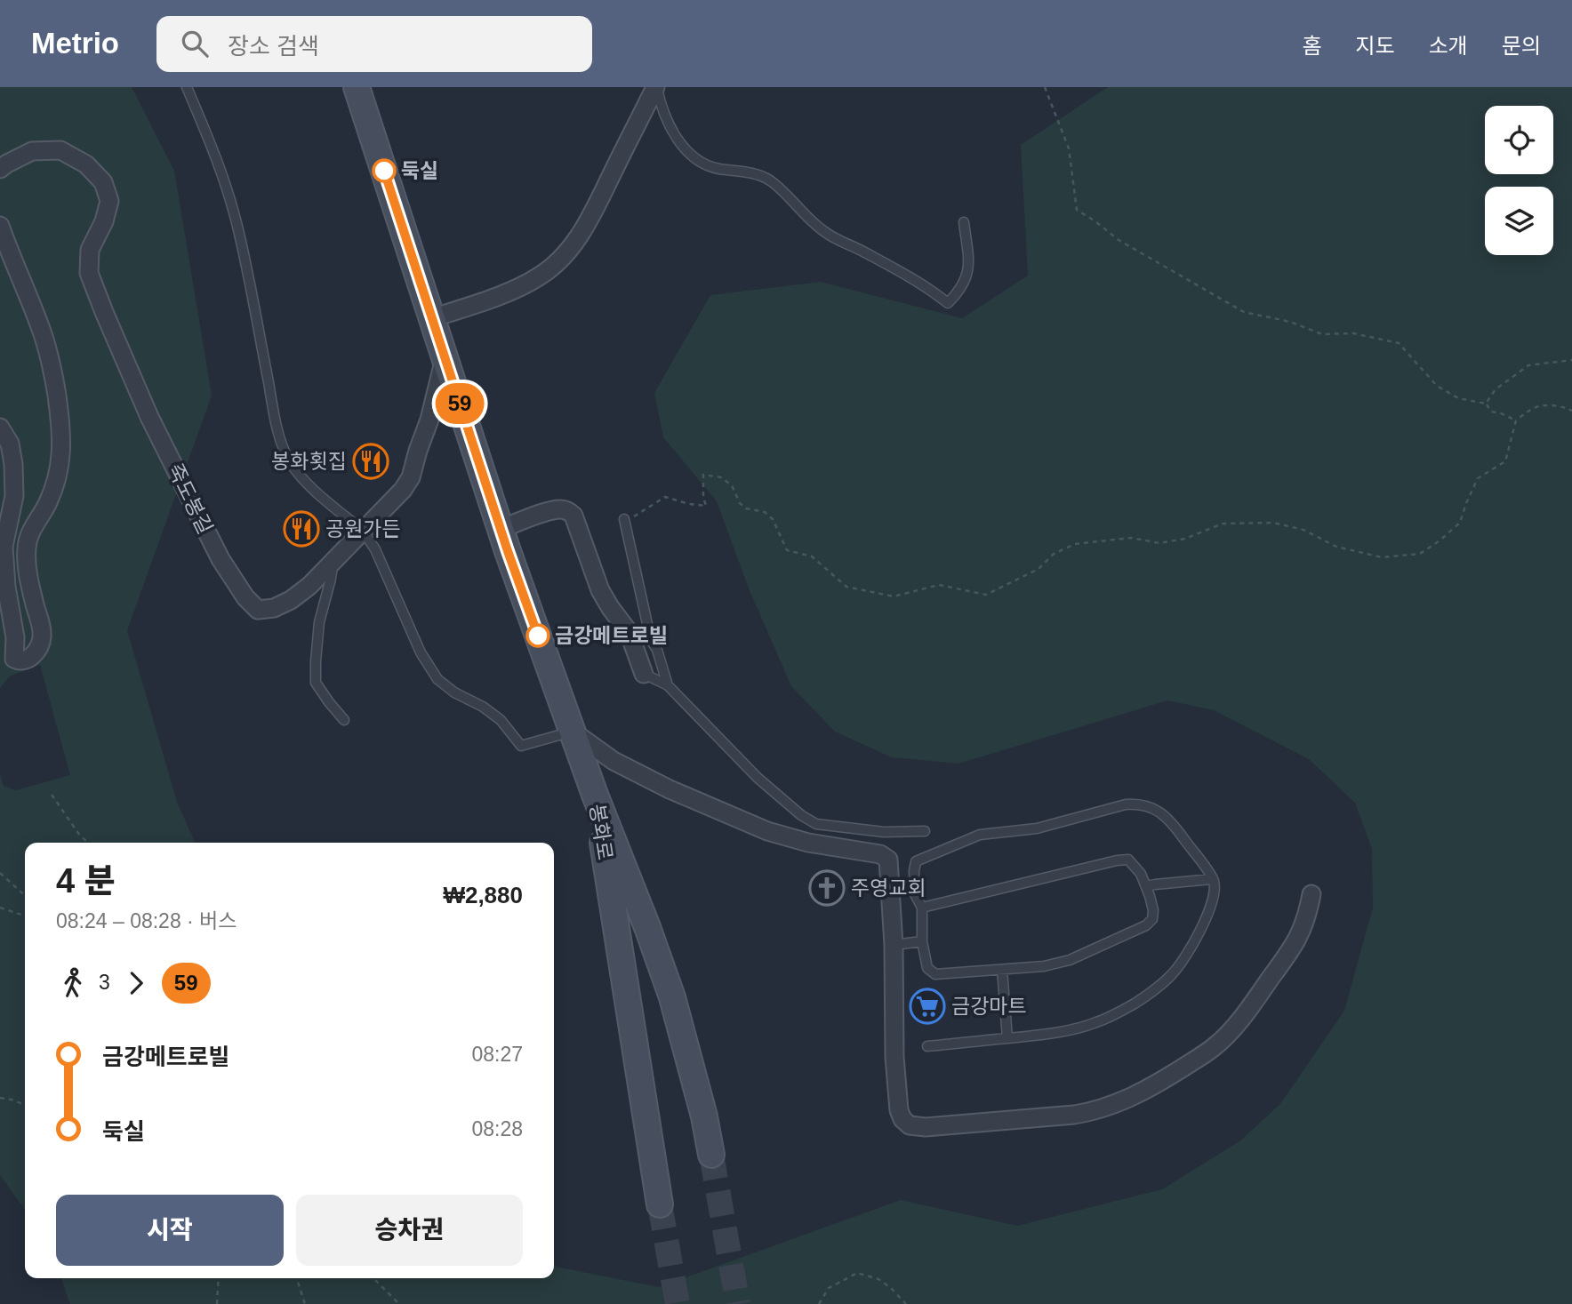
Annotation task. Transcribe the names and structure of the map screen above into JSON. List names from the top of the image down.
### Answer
{
  "streets": {
    "main road": ["봉화로"],
    "street": ["죽도봉길"]
  },
  "places": {
    "other": ["둑실", "금강메트로빌"],
    "restaurant": ["봉화횟집", "공원가든"],
    "church": ["주영교회"],
    "supermarket": ["금강마트"]
  },
  "lines": ["bus line 59"],
  "page": {
    "header": "Metrio",
    "search": "장소 검색",
    "nav": [
      "홈",
      "지도",
      "소개",
      "문의"
    ],
    "on_map": "59",
    "heading": ["4 분", "08:24 – 08:28 · 버스", "₩2,880"],
    "legs": ["3", "59"],
    "list": [
      {
        "name": "금강메트로빌",
        "value": "08:27"
      },
      {
        "name": "둑실",
        "value": "08:28"
      }
    ],
    "buttons": ["시작", "승차권"]
  }
}
